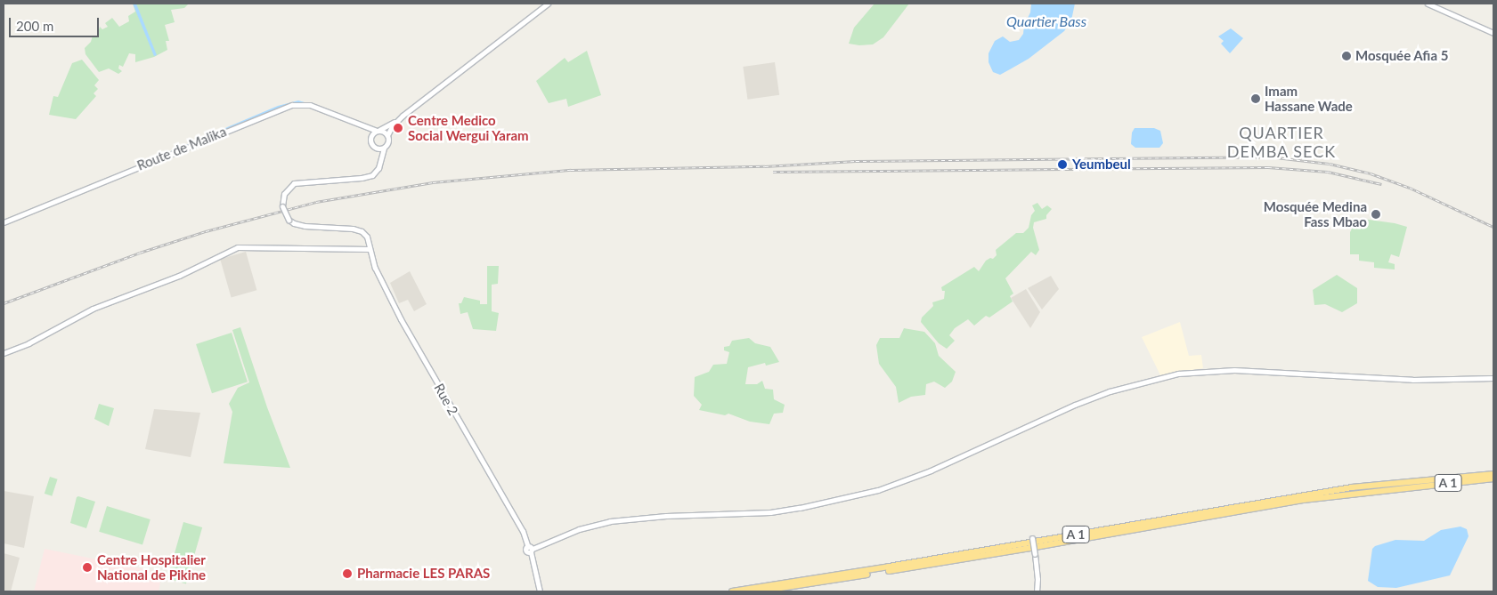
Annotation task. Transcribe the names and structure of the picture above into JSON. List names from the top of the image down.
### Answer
{
  "streets": {
    "highway": ["A 1"],
    "street": ["Route de Malika", "Rue 2"]
  },
  "districts": ["QUARTIER DEMBA SECK"],
  "water": ["Quartier Bass"],
  "places": [
    "Mosquée Afia 5",
    "Imam Hassane Wade",
    "Centre Medico Social Wergui Yaram",
    "Yeumbeul",
    "Mosquée Medina Fass Mbao",
    "Centre Hospitalier National de Pikine",
    "Pharmacie LES PARAS"
  ],
  "scale_bar": "200 m"
}
